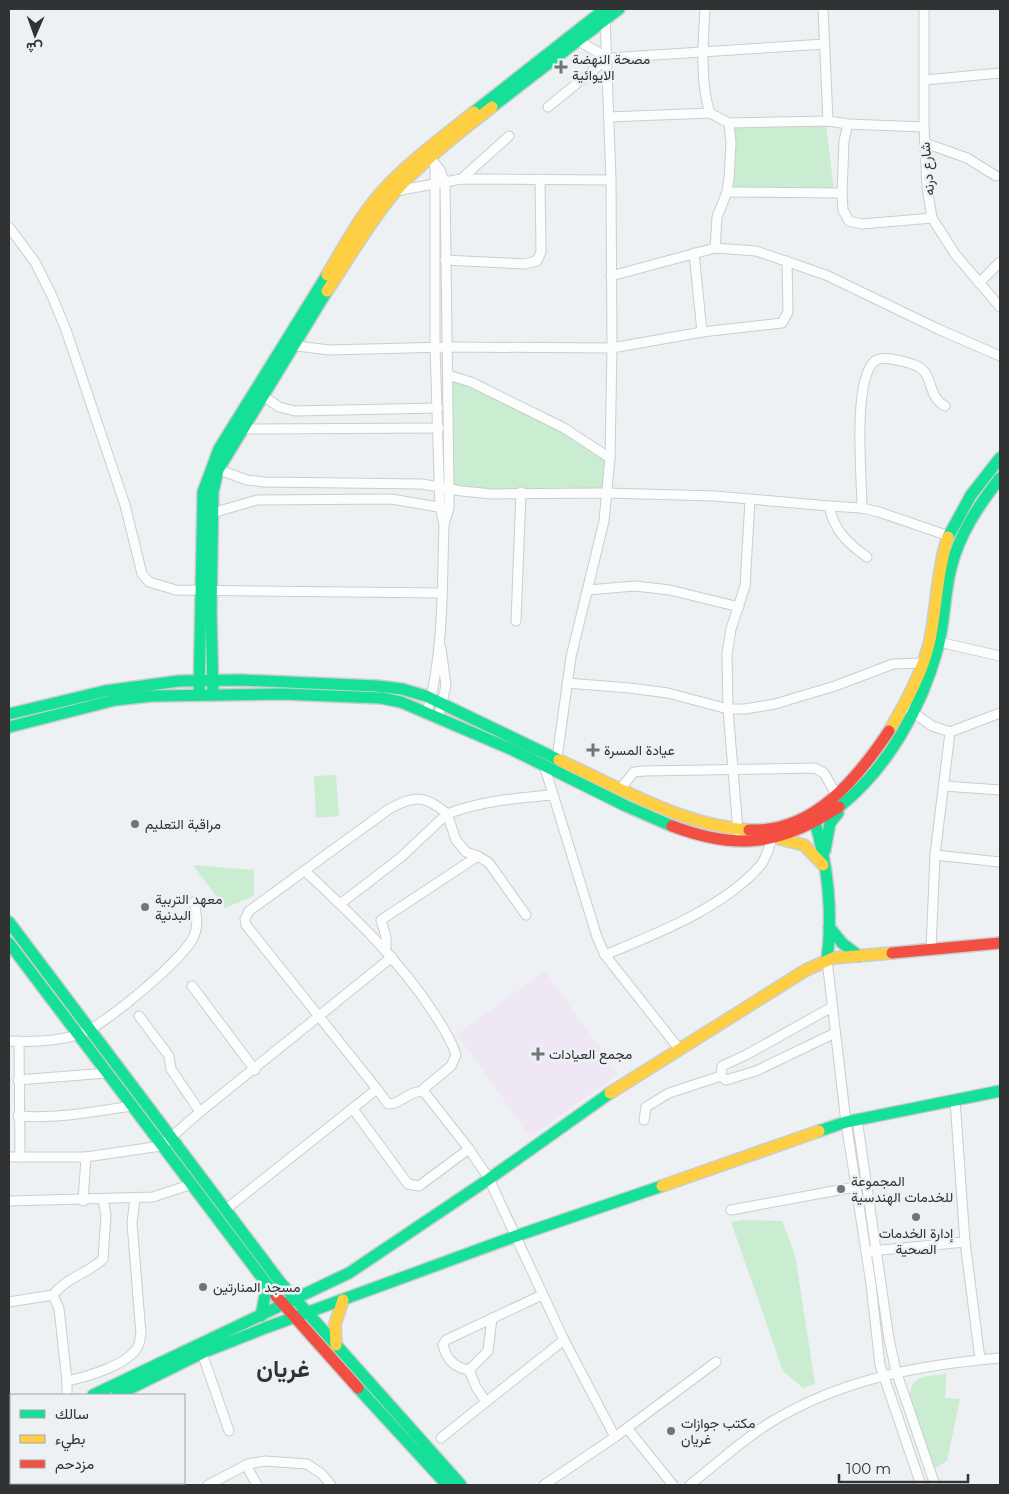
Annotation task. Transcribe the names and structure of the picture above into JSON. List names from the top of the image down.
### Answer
{
  "streets": {
    "street": ["شارع درنه"]
  },
  "districts": ["غريان"],
  "places": {
    "health": ["مصحة النهضة الايوائية", "عيادة المسرة", "مجمع العيادات"],
    "other": [
      "مراقبة التعليم",
      "معهد التربية البدنية",
      "المجموعة للخدمات الهندسية",
      "إدارة الخدمات الصحية",
      "مسجد المنارتين",
      "مكتب جوازات غريان"
    ]
  },
  "legend": ["سالك", "بطيء", "مزدحم"],
  "scale_bar": "100 m",
  "north": "bottom"
}
